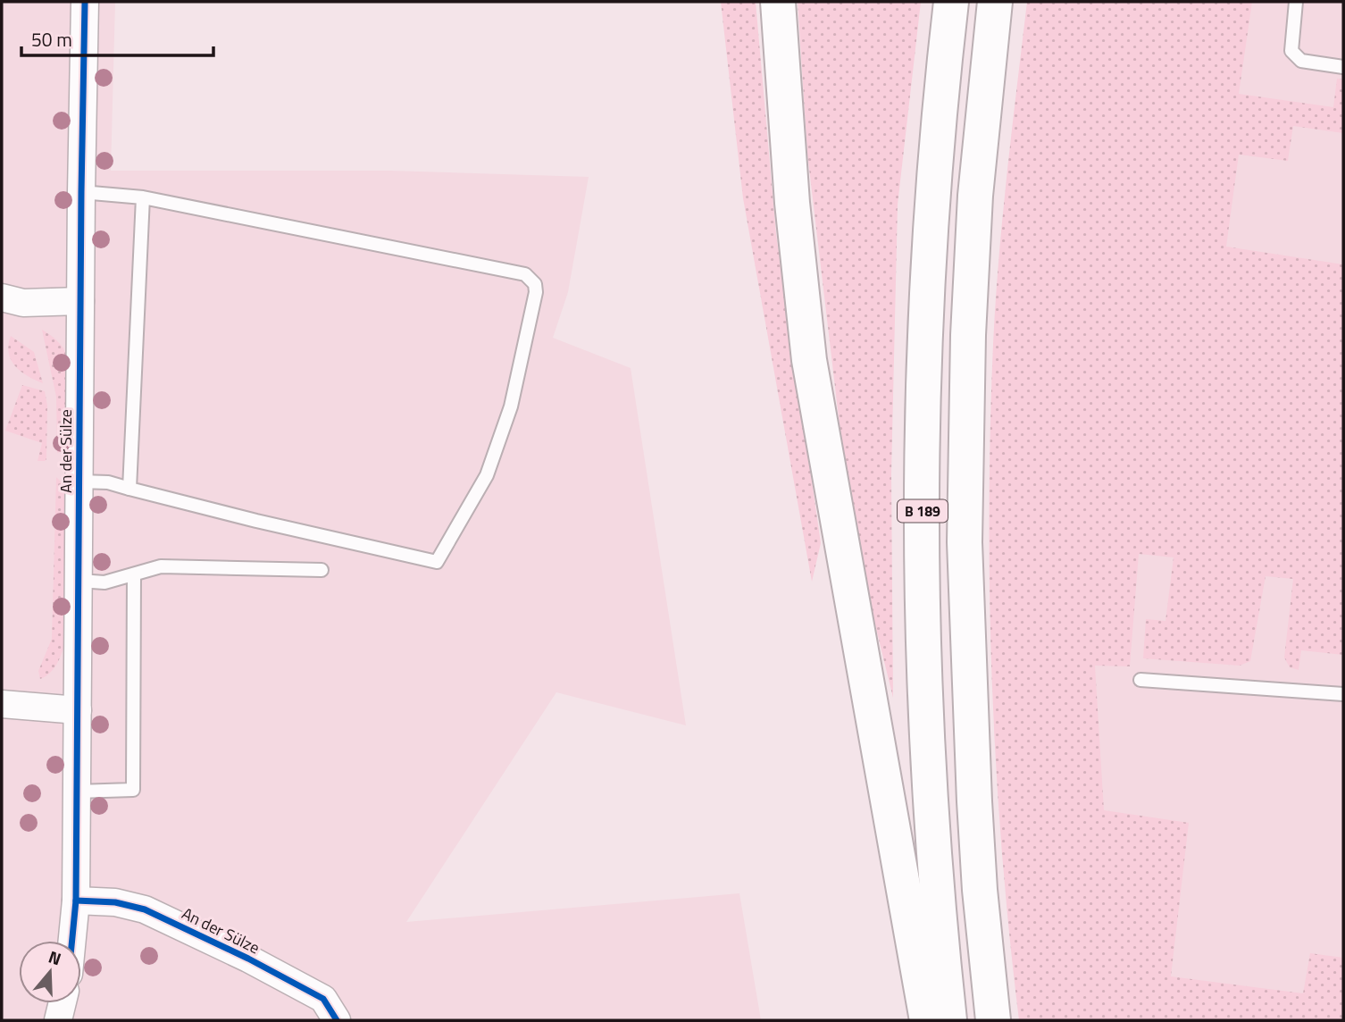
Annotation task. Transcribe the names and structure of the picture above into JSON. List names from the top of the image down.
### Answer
{
  "streets": {
    "highway": ["B 189"],
    "street": ["An der Sülze"]
  },
  "scale_bar": "50 m",
  "north": "top"
}
